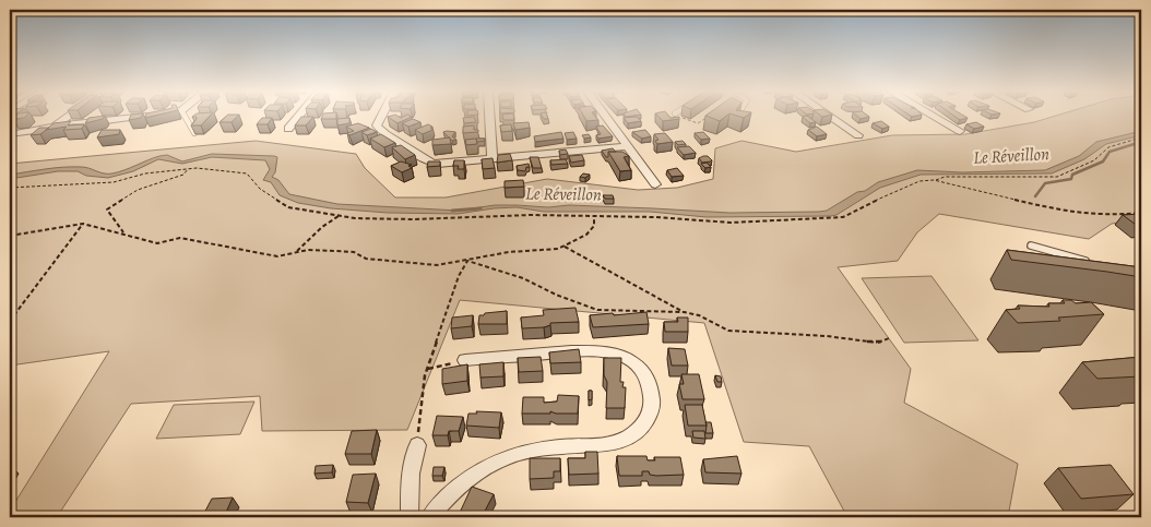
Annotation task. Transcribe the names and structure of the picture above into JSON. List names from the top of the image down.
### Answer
{
  "water": ["Le Réveillon"]
}
